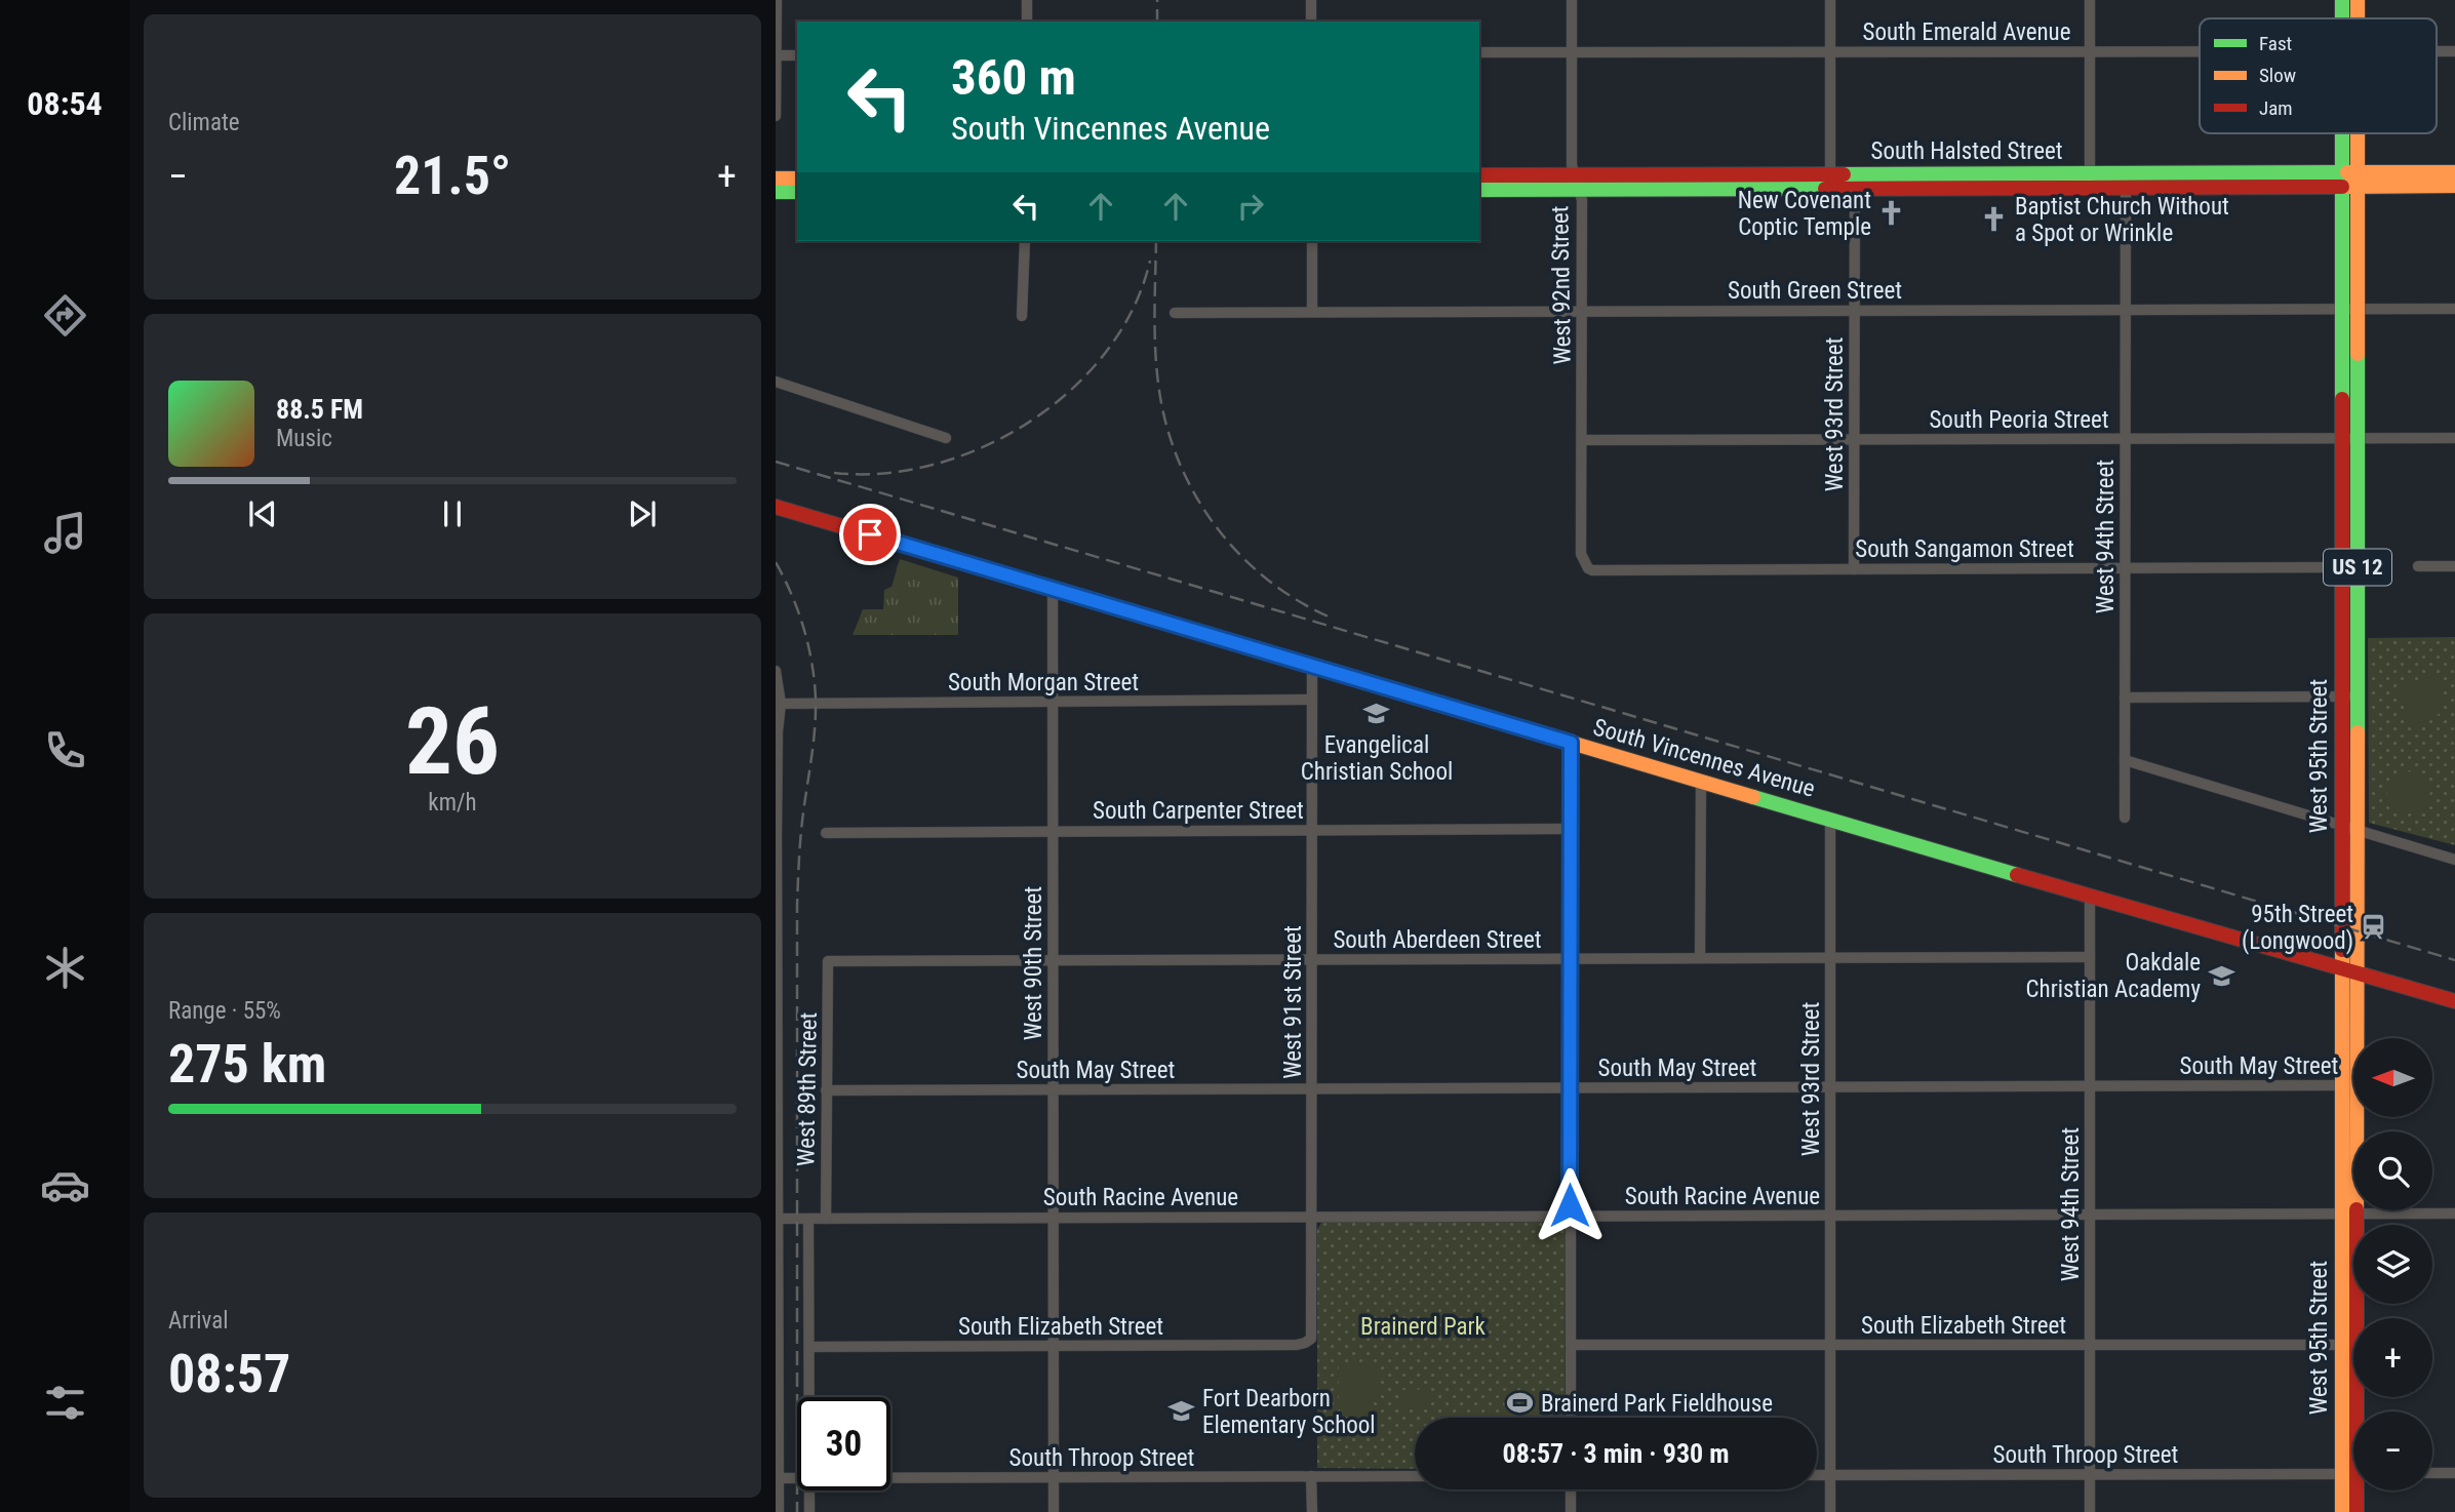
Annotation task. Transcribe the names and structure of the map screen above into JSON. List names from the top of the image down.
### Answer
{
  "streets": {
    "main road": [
      "South Halsted Street",
      "US 12",
      "West 95th Street",
      "South Vincennes Avenue"
    ],
    "street": [
      "South Emerald Avenue",
      "West 92nd Street",
      "South Green Street",
      "West 93rd Street",
      "South Peoria Street",
      "West 94th Street",
      "South Sangamon Street",
      "South Morgan Street",
      "South Carpenter Street",
      "South Aberdeen Street",
      "West 90th Street",
      "West 91st Street",
      "South May Street",
      "West 89th Street",
      "South Racine Avenue",
      "South Elizabeth Street",
      "South Throop Street"
    ]
  },
  "crossings": [
    ["South Emerald Avenue", "West 92nd Street"],
    ["South Halsted Street", "West 92nd Street"],
    ["South Halsted Street", "West 93rd Street"],
    ["South Halsted Street", "West 94th Street"],
    ["South Halsted Street", "West 95th Street"],
    ["West 92nd Street", "South Green Street"],
    ["West 92nd Street", "South Peoria Street"],
    ["West 92nd Street", "South Sangamon Street"],
    ["South Green Street", "West 93rd Street"],
    ["South Green Street", "West 94th Street"],
    ["South Green Street", "West 95th Street"],
    ["West 93rd Street", "South Peoria Street"],
    ["West 93rd Street", "South Sangamon Street"],
    ["West 93rd Street", "South Vincennes Avenue"],
    ["West 93rd Street", "South Aberdeen Street"],
    ["West 93rd Street", "South May Street"],
    ["West 93rd Street", "South Racine Avenue"],
    ["West 93rd Street", "South Elizabeth Street"],
    ["West 93rd Street", "South Throop Street"],
    ["South Peoria Street", "West 94th Street"],
    ["South Peoria Street", "West 95th Street"],
    ["West 94th Street", "South Sangamon Street"],
    ["West 94th Street", "South Vincennes Avenue"],
    ["West 94th Street", "South Aberdeen Street"],
    ["West 94th Street", "South May Street"],
    ["West 94th Street", "South Racine Avenue"],
    ["West 94th Street", "South Elizabeth Street"],
    ["West 94th Street", "South Throop Street"],
    ["South Sangamon Street", "West 95th Street"],
    ["South Morgan Street", "West 90th Street"],
    ["South Morgan Street", "West 91st Street"],
    ["South Morgan Street", "West 89th Street"],
    ["West 95th Street", "South Vincennes Avenue"],
    ["West 95th Street", "South May Street"],
    ["West 95th Street", "South Racine Avenue"],
    ["West 95th Street", "South Elizabeth Street"],
    ["South Vincennes Avenue", "West 90th Street"],
    ["South Vincennes Avenue", "West 91st Street"],
    ["South Carpenter Street", "West 90th Street"],
    ["South Carpenter Street", "West 91st Street"],
    ["South Aberdeen Street", "West 90th Street"],
    ["South Aberdeen Street", "West 91st Street"],
    ["South Aberdeen Street", "West 89th Street"],
    ["West 90th Street", "South May Street"],
    ["West 90th Street", "South Racine Avenue"],
    ["West 90th Street", "South Elizabeth Street"],
    ["West 90th Street", "South Throop Street"],
    ["West 91st Street", "South May Street"],
    ["West 91st Street", "South Racine Avenue"],
    ["West 91st Street", "South Elizabeth Street"],
    ["South May Street", "West 89th Street"],
    ["West 89th Street", "South Racine Avenue"],
    ["West 89th Street", "South Throop Street"]
  ],
  "parks": ["Brainerd Park"],
  "places": {
    "church": ["New Covenant Coptic Temple", "Baptist Church Without a Spot or Wrinkle"],
    "school or university": ["Evangelical Christian School", "Oakdale Christian Academy", "Fort Dearborn Elementary School"],
    "station": ["95th Street (Longwood)"],
    "sports": ["Brainerd Park Fieldhouse"]
  },
  "legend": ["Fast", "Slow", "Jam"],
  "north": "left",
  "page": {
    "tabs": "08:54",
    "tile": [
      "Climate",
      ["26", "km/h"],
      ["Range · 55%", "275 km"],
      ["Arrival", "08:57"]
    ],
    "turn": ["360 m", "South Vincennes Avenue"],
    "heat": ["−", "21.5°", "+"],
    "song": ["88.5 FM", "Music"],
    "map_buttons": ["+", "−"],
    "limit": "30",
    "trip": "08:57 · 3 min · 930 m"
  }
}
